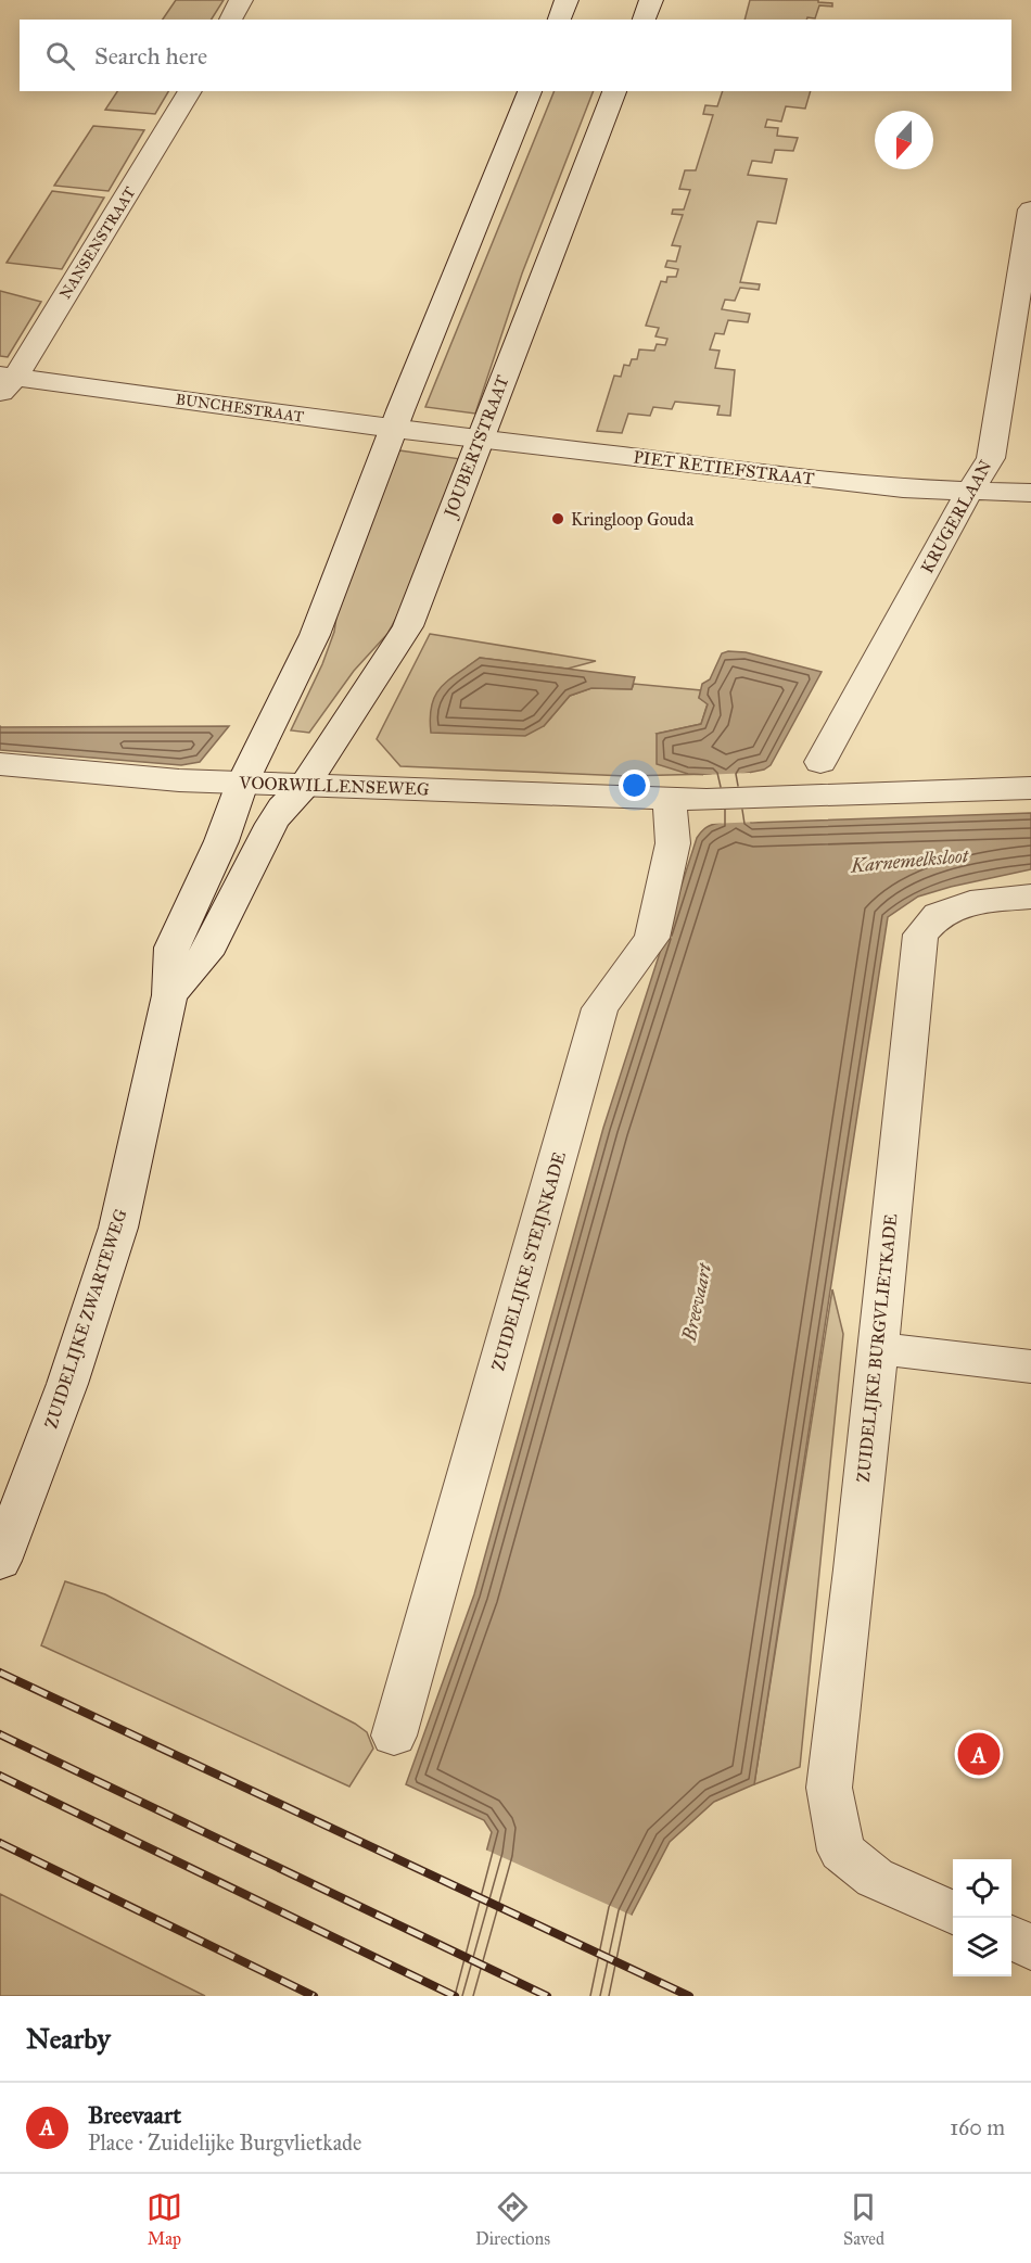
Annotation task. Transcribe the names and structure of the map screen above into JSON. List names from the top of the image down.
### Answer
{
  "streets": {
    "street": [
      "NANSENSTRAAT",
      "BUNCHESTRAAT",
      "JOUBERTSTRAAT",
      "PIET RETIEFSTRAAT",
      "KRUGERLAAN",
      "VOORWILLENSEWEG",
      "ZUIDELIJKE STEIJNKADE",
      "ZUIDELIJKE ZWARTEWEG",
      "ZUIDELIJKE BURGVLIETKADE"
    ]
  },
  "crossings": [
    ["NANSENSTRAAT", "BUNCHESTRAAT"],
    ["BUNCHESTRAAT", "JOUBERTSTRAAT"],
    ["BUNCHESTRAAT", "PIET RETIEFSTRAAT"],
    ["JOUBERTSTRAAT", "PIET RETIEFSTRAAT"],
    ["JOUBERTSTRAAT", "VOORWILLENSEWEG"],
    ["PIET RETIEFSTRAAT", "KRUGERLAAN"],
    ["VOORWILLENSEWEG", "ZUIDELIJKE STEIJNKADE"],
    ["VOORWILLENSEWEG", "ZUIDELIJKE ZWARTEWEG"]
  ],
  "water": ["Karnemelksloot", "Breevaart"],
  "places": ["Kringloop Gouda"],
  "north": "bottom",
  "page": {
    "search": "Search here",
    "pins": "A",
    "heading": "Nearby",
    "list": [
      {
        "mark": "A",
        "name": "Breevaart",
        "note": "Place · Zuidelijke Burgvlietkade",
        "value": "160 m"
      }
    ],
    "nav": ["Map", "Directions", "Saved"]
  }
}
